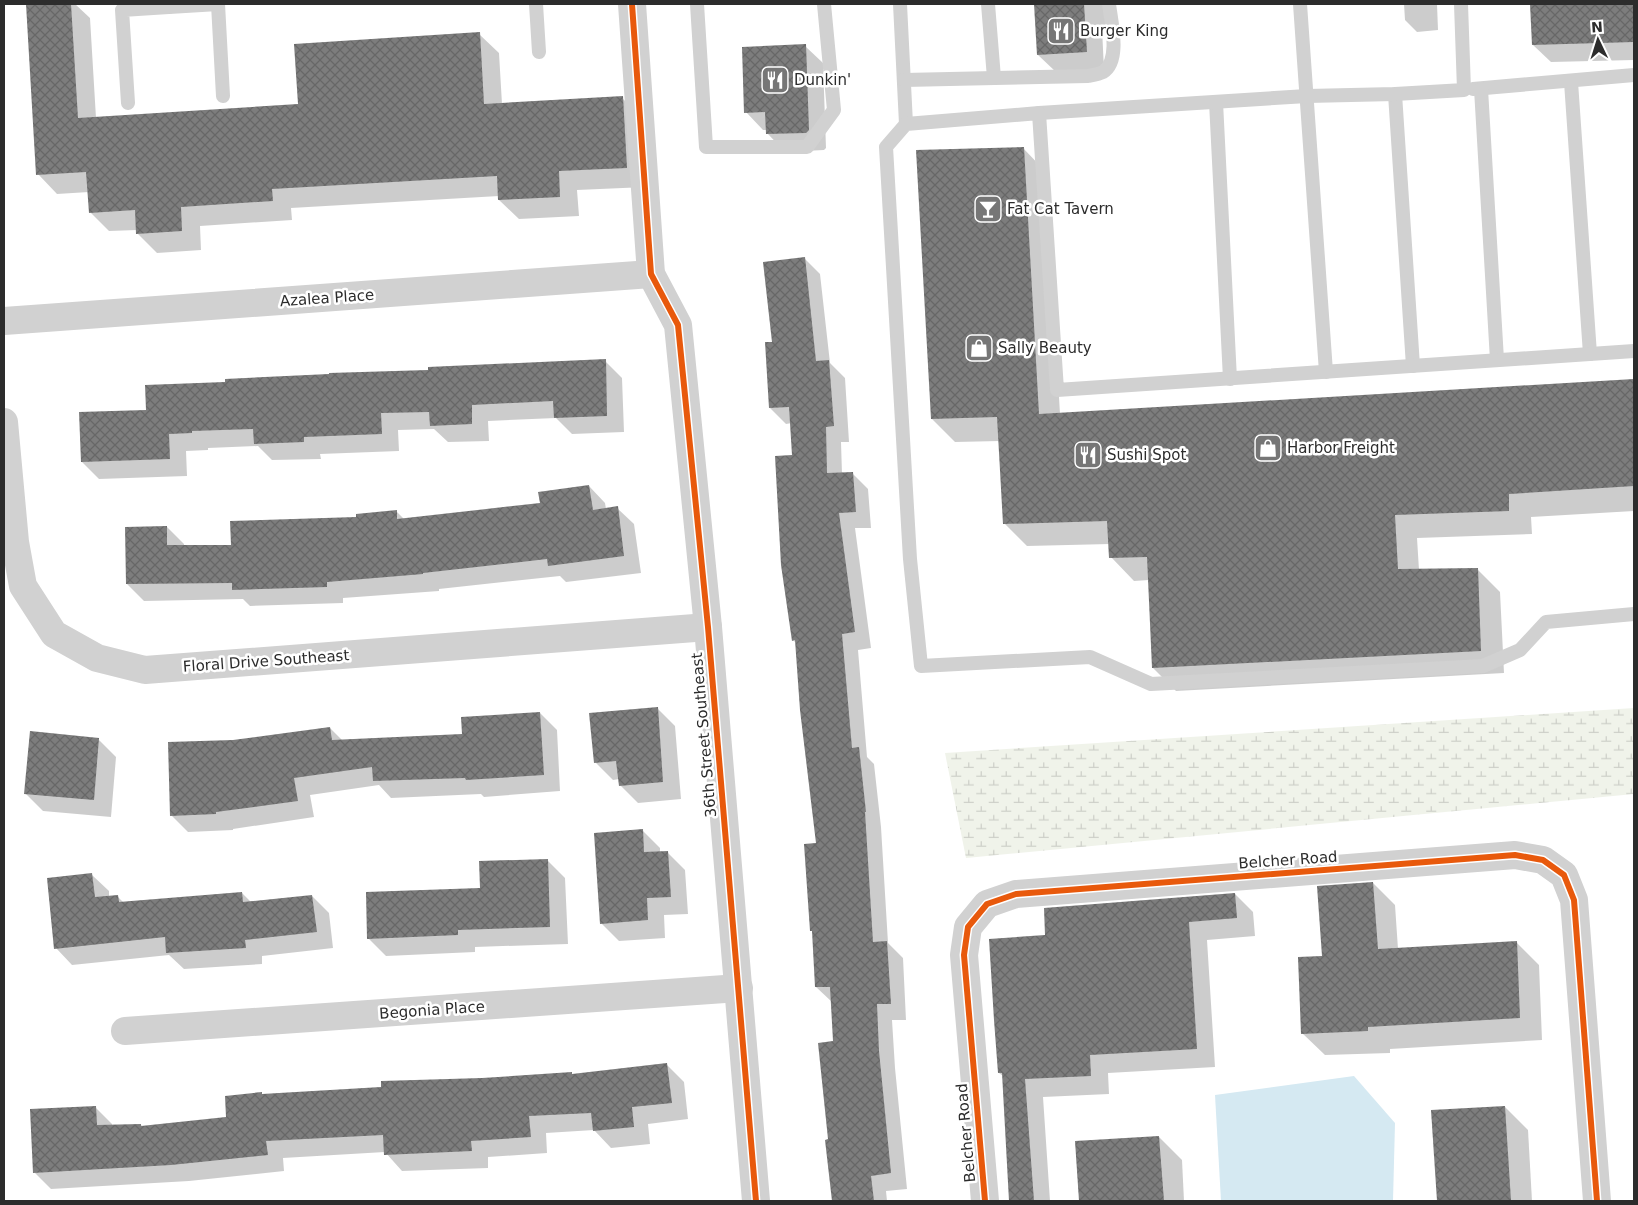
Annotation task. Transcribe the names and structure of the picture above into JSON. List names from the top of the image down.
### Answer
{
  "streets": {
    "street": [
      "Azalea Place",
      "Floral Drive Southeast",
      "36th Street Southeast",
      "Belcher Road",
      "Begonia Place"
    ]
  },
  "crossings": [
    ["Azalea Place", "36th Street Southeast"],
    ["Floral Drive Southeast", "36th Street Southeast"],
    ["36th Street Southeast", "Begonia Place"]
  ],
  "places": {
    "restaurant": ["Burger King", "Dunkin'", "Sushi Spot"],
    "bar": ["Fat Cat Tavern"],
    "shop": ["Sally Beauty", "Harbor Freight"]
  },
  "north": "top"
}
